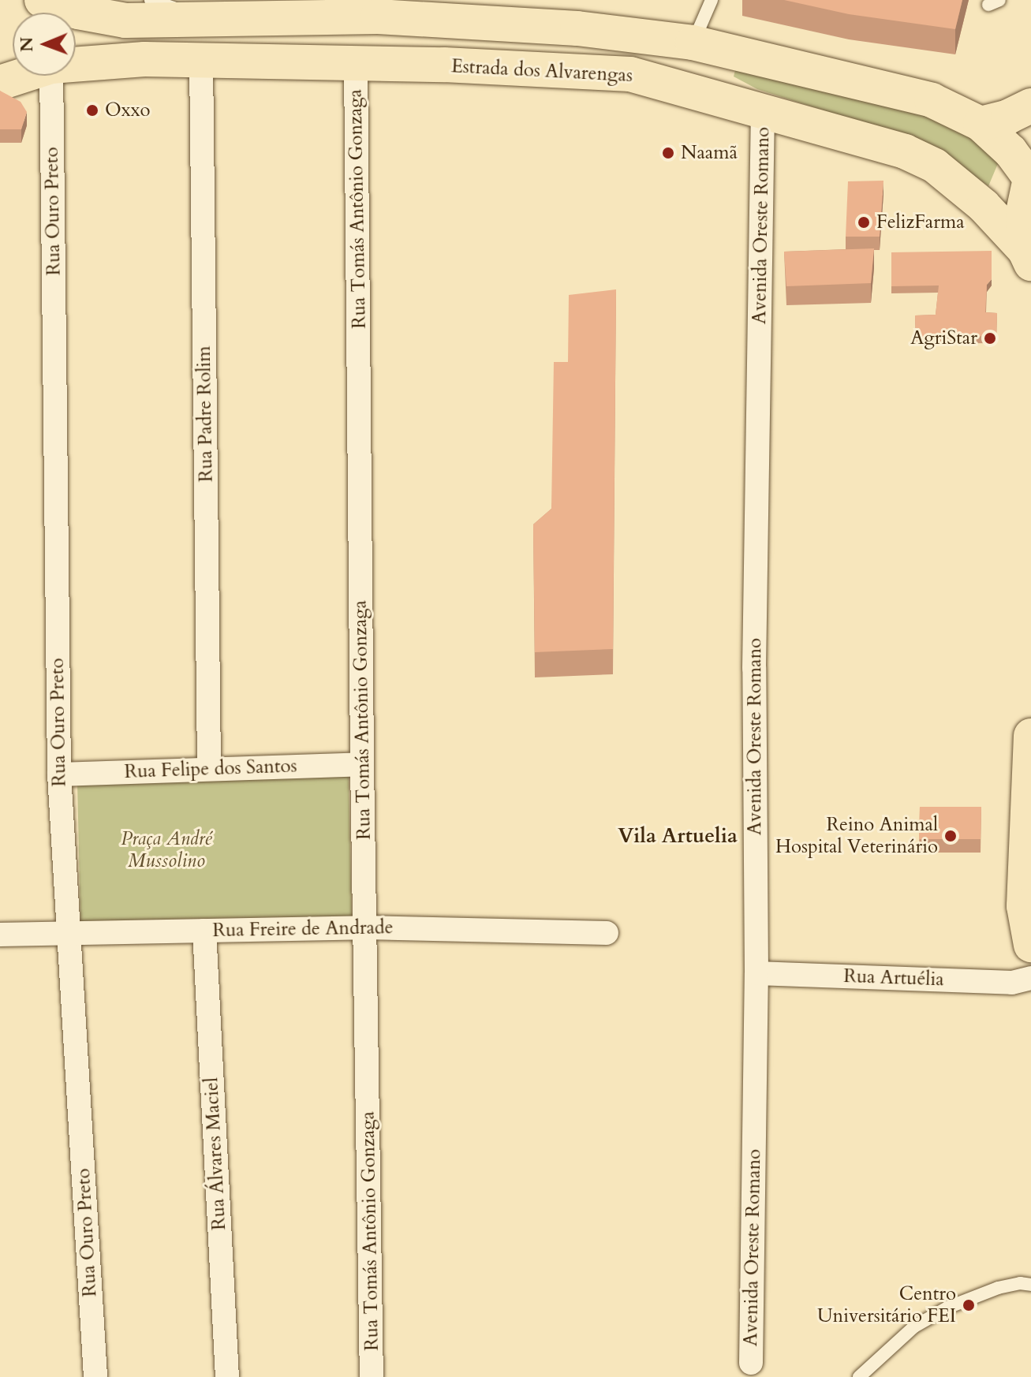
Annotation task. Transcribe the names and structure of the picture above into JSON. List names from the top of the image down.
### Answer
{
  "streets": {
    "main road": ["Estrada dos Alvarengas"],
    "street": [
      "Rua Tomás Antônio Gonzaga",
      "Rua Ouro Preto",
      "Avenida Oreste Romano",
      "Rua Padre Rolim",
      "Rua Felipe dos Santos",
      "Rua Freire de Andrade",
      "Rua Artuélia",
      "Rua Álvares Maciel"
    ]
  },
  "crossings": [
    ["Estrada dos Alvarengas", "Rua Tomás Antônio Gonzaga"],
    ["Estrada dos Alvarengas", "Avenida Oreste Romano"],
    ["Estrada dos Alvarengas", "Rua Padre Rolim"],
    ["Rua Tomás Antônio Gonzaga", "Rua Felipe dos Santos"],
    ["Rua Tomás Antônio Gonzaga", "Rua Freire de Andrade"],
    ["Rua Ouro Preto", "Rua Felipe dos Santos"],
    ["Rua Ouro Preto", "Rua Freire de Andrade"],
    ["Avenida Oreste Romano", "Rua Artuélia"],
    ["Rua Padre Rolim", "Rua Felipe dos Santos"],
    ["Rua Freire de Andrade", "Rua Álvares Maciel"]
  ],
  "districts": ["Vila Artuelia"],
  "parks": ["Praça André Mussolino"],
  "places": [
    "Oxxo",
    "Naamã",
    "FelizFarma",
    "AgriStar",
    "Reino Animal Hospital Veterinário",
    "Centro Universitário FEI"
  ],
  "north": "left"
}
